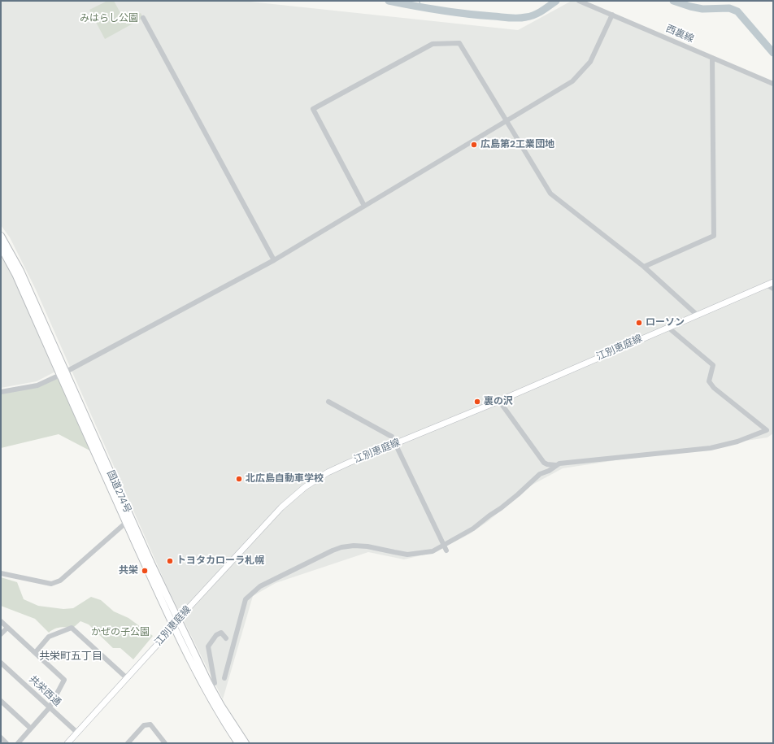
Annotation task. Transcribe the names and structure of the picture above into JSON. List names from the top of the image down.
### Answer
{
  "streets": {
    "highway": ["国道274号"],
    "main road": ["江別恵庭線"],
    "street": ["西裏線", "共栄西通"]
  },
  "crossings": [
    ["江別恵庭線", "国道274号"],
    ["江別恵庭線", "共栄西通"]
  ],
  "districts": ["共栄町五丁目"],
  "parks": ["みはらし公園", "かぜの子公園"],
  "places": [
    "広島第2工業団地",
    "ローソン",
    "裏の沢",
    "北広島自動車学校",
    "トヨタカローラ札幌",
    "共栄"
  ]
}
